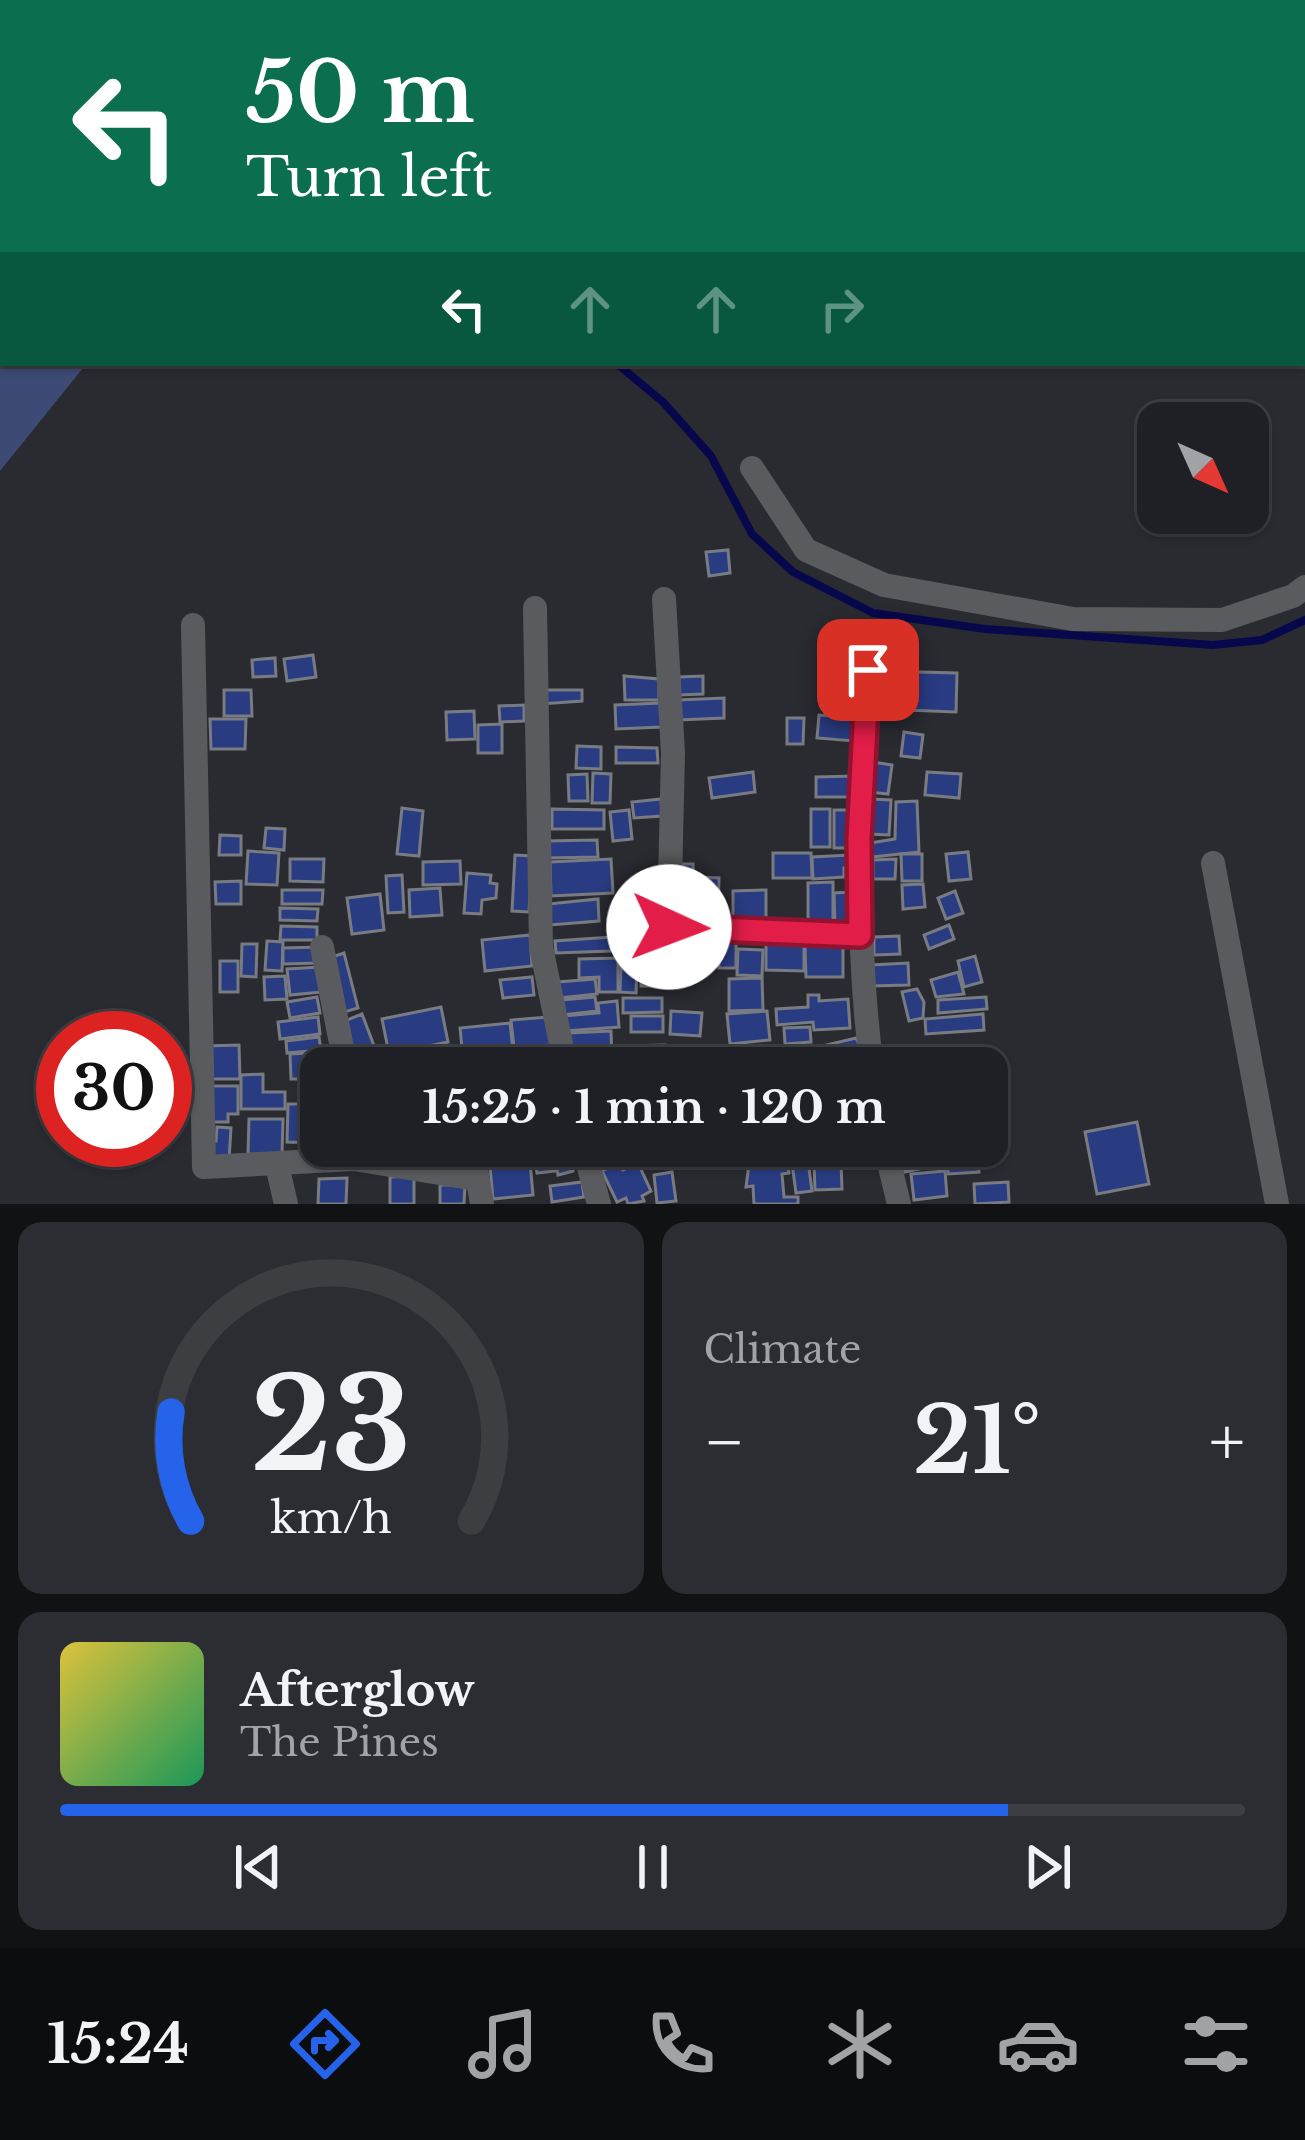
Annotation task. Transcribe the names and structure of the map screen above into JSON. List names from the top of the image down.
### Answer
{
  "north": "bottom right",
  "page": {
    "turn": ["50 m", "Turn left"],
    "limit": "30",
    "trip": "15:25 · 1 min · 120 m",
    "tile": "Climate",
    "heat": ["−", "21°", "+"],
    "song": ["Afterglow", "The Pines"],
    "tabs": "15:24",
    "gauge": ["23", "km/h"]
  }
}
